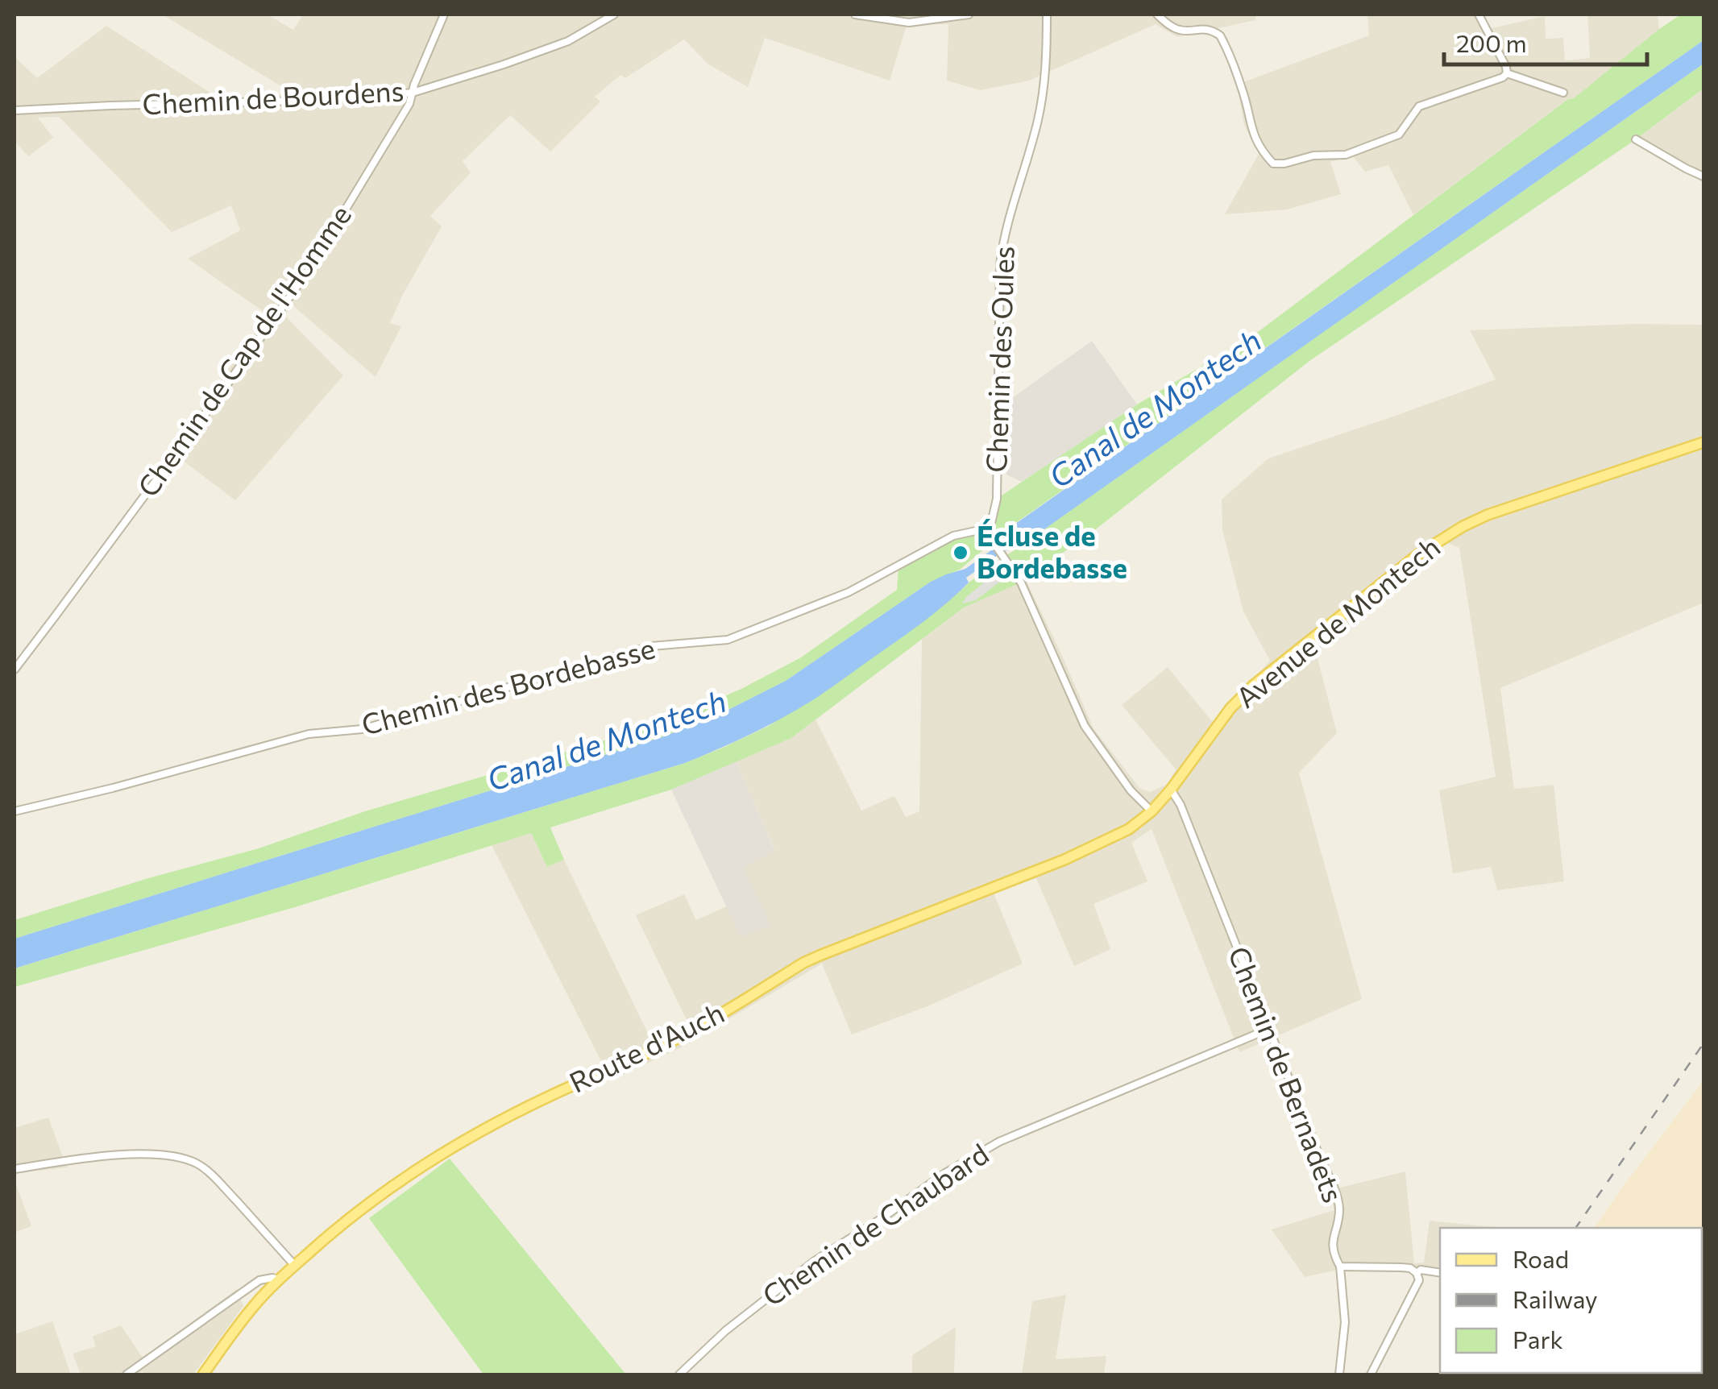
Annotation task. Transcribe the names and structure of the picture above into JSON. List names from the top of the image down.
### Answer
{
  "streets": {
    "main road": ["Avenue de Montech", "Route d'Auch"],
    "street": [
      "Chemin de Bourdens",
      "Chemin de Cap de l'Homme",
      "Chemin des Oules",
      "Chemin des Bordebasse",
      "Chemin de Bernadets",
      "Chemin de Chaubard"
    ]
  },
  "crossings": [
    ["Chemin de Bourdens", "Chemin de Cap de l'Homme"],
    ["Chemin des Oules", "Avenue de Montech"],
    ["Chemin des Oules", "Chemin des Bordebasse"],
    ["Chemin des Oules", "Route d'Auch"],
    ["Avenue de Montech", "Route d'Auch"],
    ["Avenue de Montech", "Chemin de Bernadets"],
    ["Chemin de Bernadets", "Chemin de Chaubard"]
  ],
  "water": ["Canal de Montech"],
  "places": ["Écluse de Bordebasse"],
  "legend": ["Road", "Railway", "Park"],
  "scale_bar": "200 m"
}
